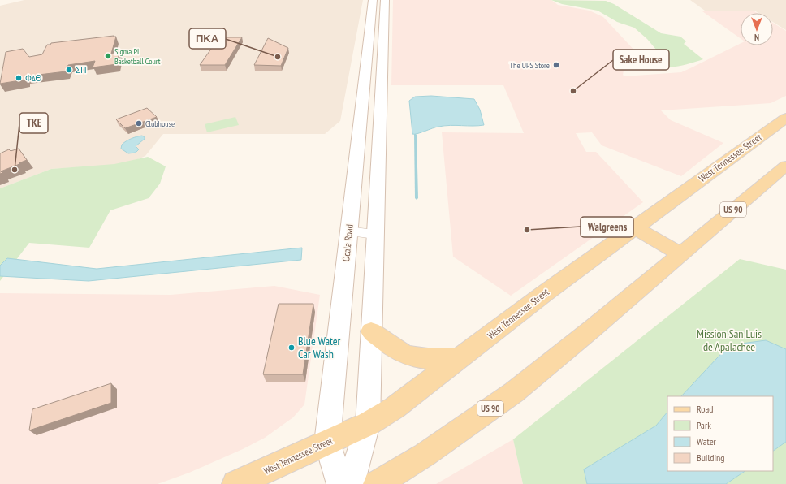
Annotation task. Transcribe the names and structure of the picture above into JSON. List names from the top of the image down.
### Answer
{
  "streets": {
    "main road": ["West Tennessee Street", "US 90", "Ocala Road"]
  },
  "crossings": [
    ["West Tennessee Street", "Ocala Road"]
  ],
  "parks": ["Mission San Luis de Apalachee"],
  "places": [
    "Sigma Pi Basketball Court",
    "ΠΚΑ",
    "The UPS Store",
    "ΣΠ",
    "ΦΔΘ",
    "Sake House",
    "Clubhouse",
    "TKE",
    "Walgreens",
    "Blue Water Car Wash"
  ],
  "legend": [
    "Road",
    "Park",
    "Water",
    "Building"
  ],
  "north": "bottom"
}
